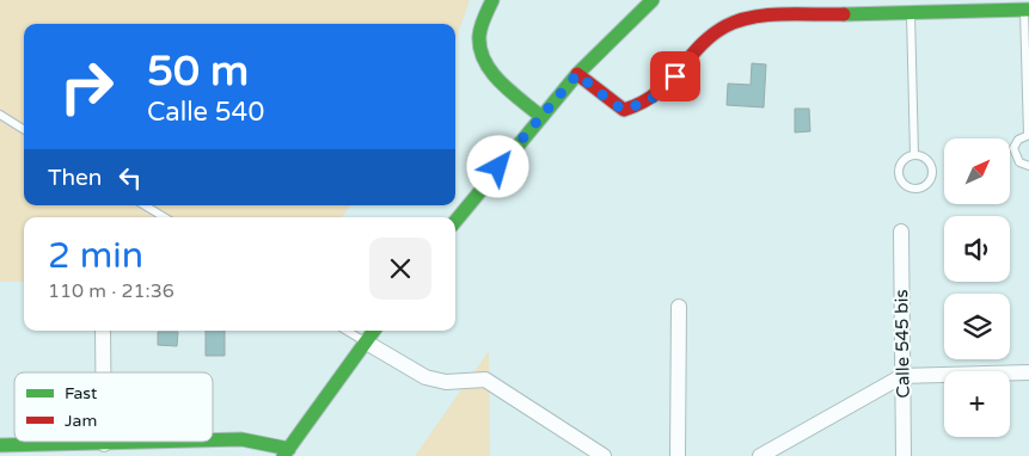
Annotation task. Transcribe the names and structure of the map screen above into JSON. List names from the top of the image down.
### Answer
{
  "streets": {
    "street": ["Calle 545 bis"]
  },
  "legend": ["Fast", "Jam"],
  "north": "top right",
  "page": {
    "turn": ["50 m", "Calle 540"],
    "map_buttons": "+",
    "then": "Then",
    "heading": ["2 min", "110 m · 21:36"]
  }
}
